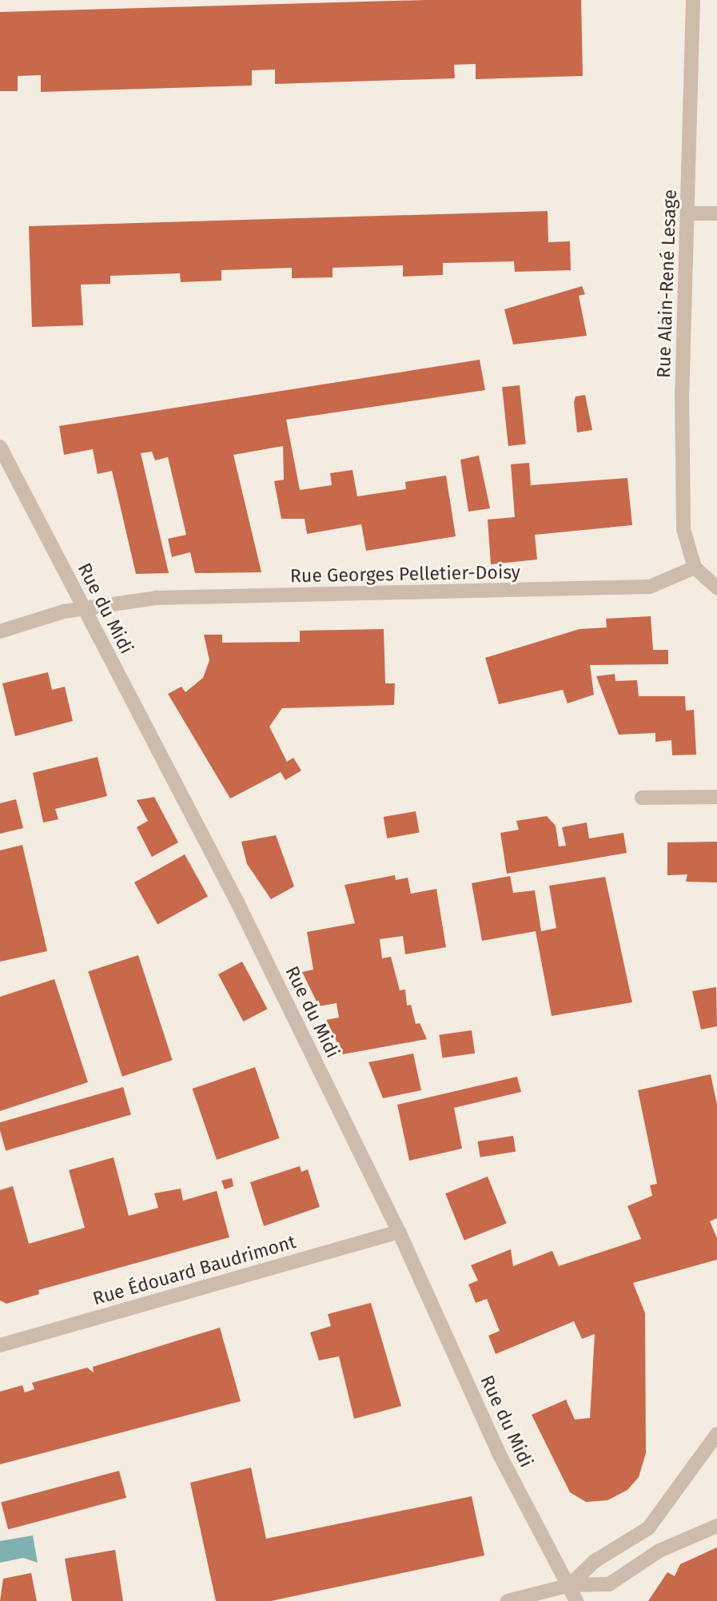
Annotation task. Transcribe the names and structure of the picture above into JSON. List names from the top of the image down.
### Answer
{
  "streets": {
    "street": [
      "Rue Alain-René Lesage",
      "Rue Georges Pelletier-Doisy",
      "Rue du Midi",
      "Rue Édouard Baudrimont"
    ]
  },
  "crossings": [
    ["Rue Alain-René Lesage", "Rue Georges Pelletier-Doisy"],
    ["Rue Georges Pelletier-Doisy", "Rue du Midi"],
    ["Rue du Midi", "Rue Édouard Baudrimont"]
  ]
}
